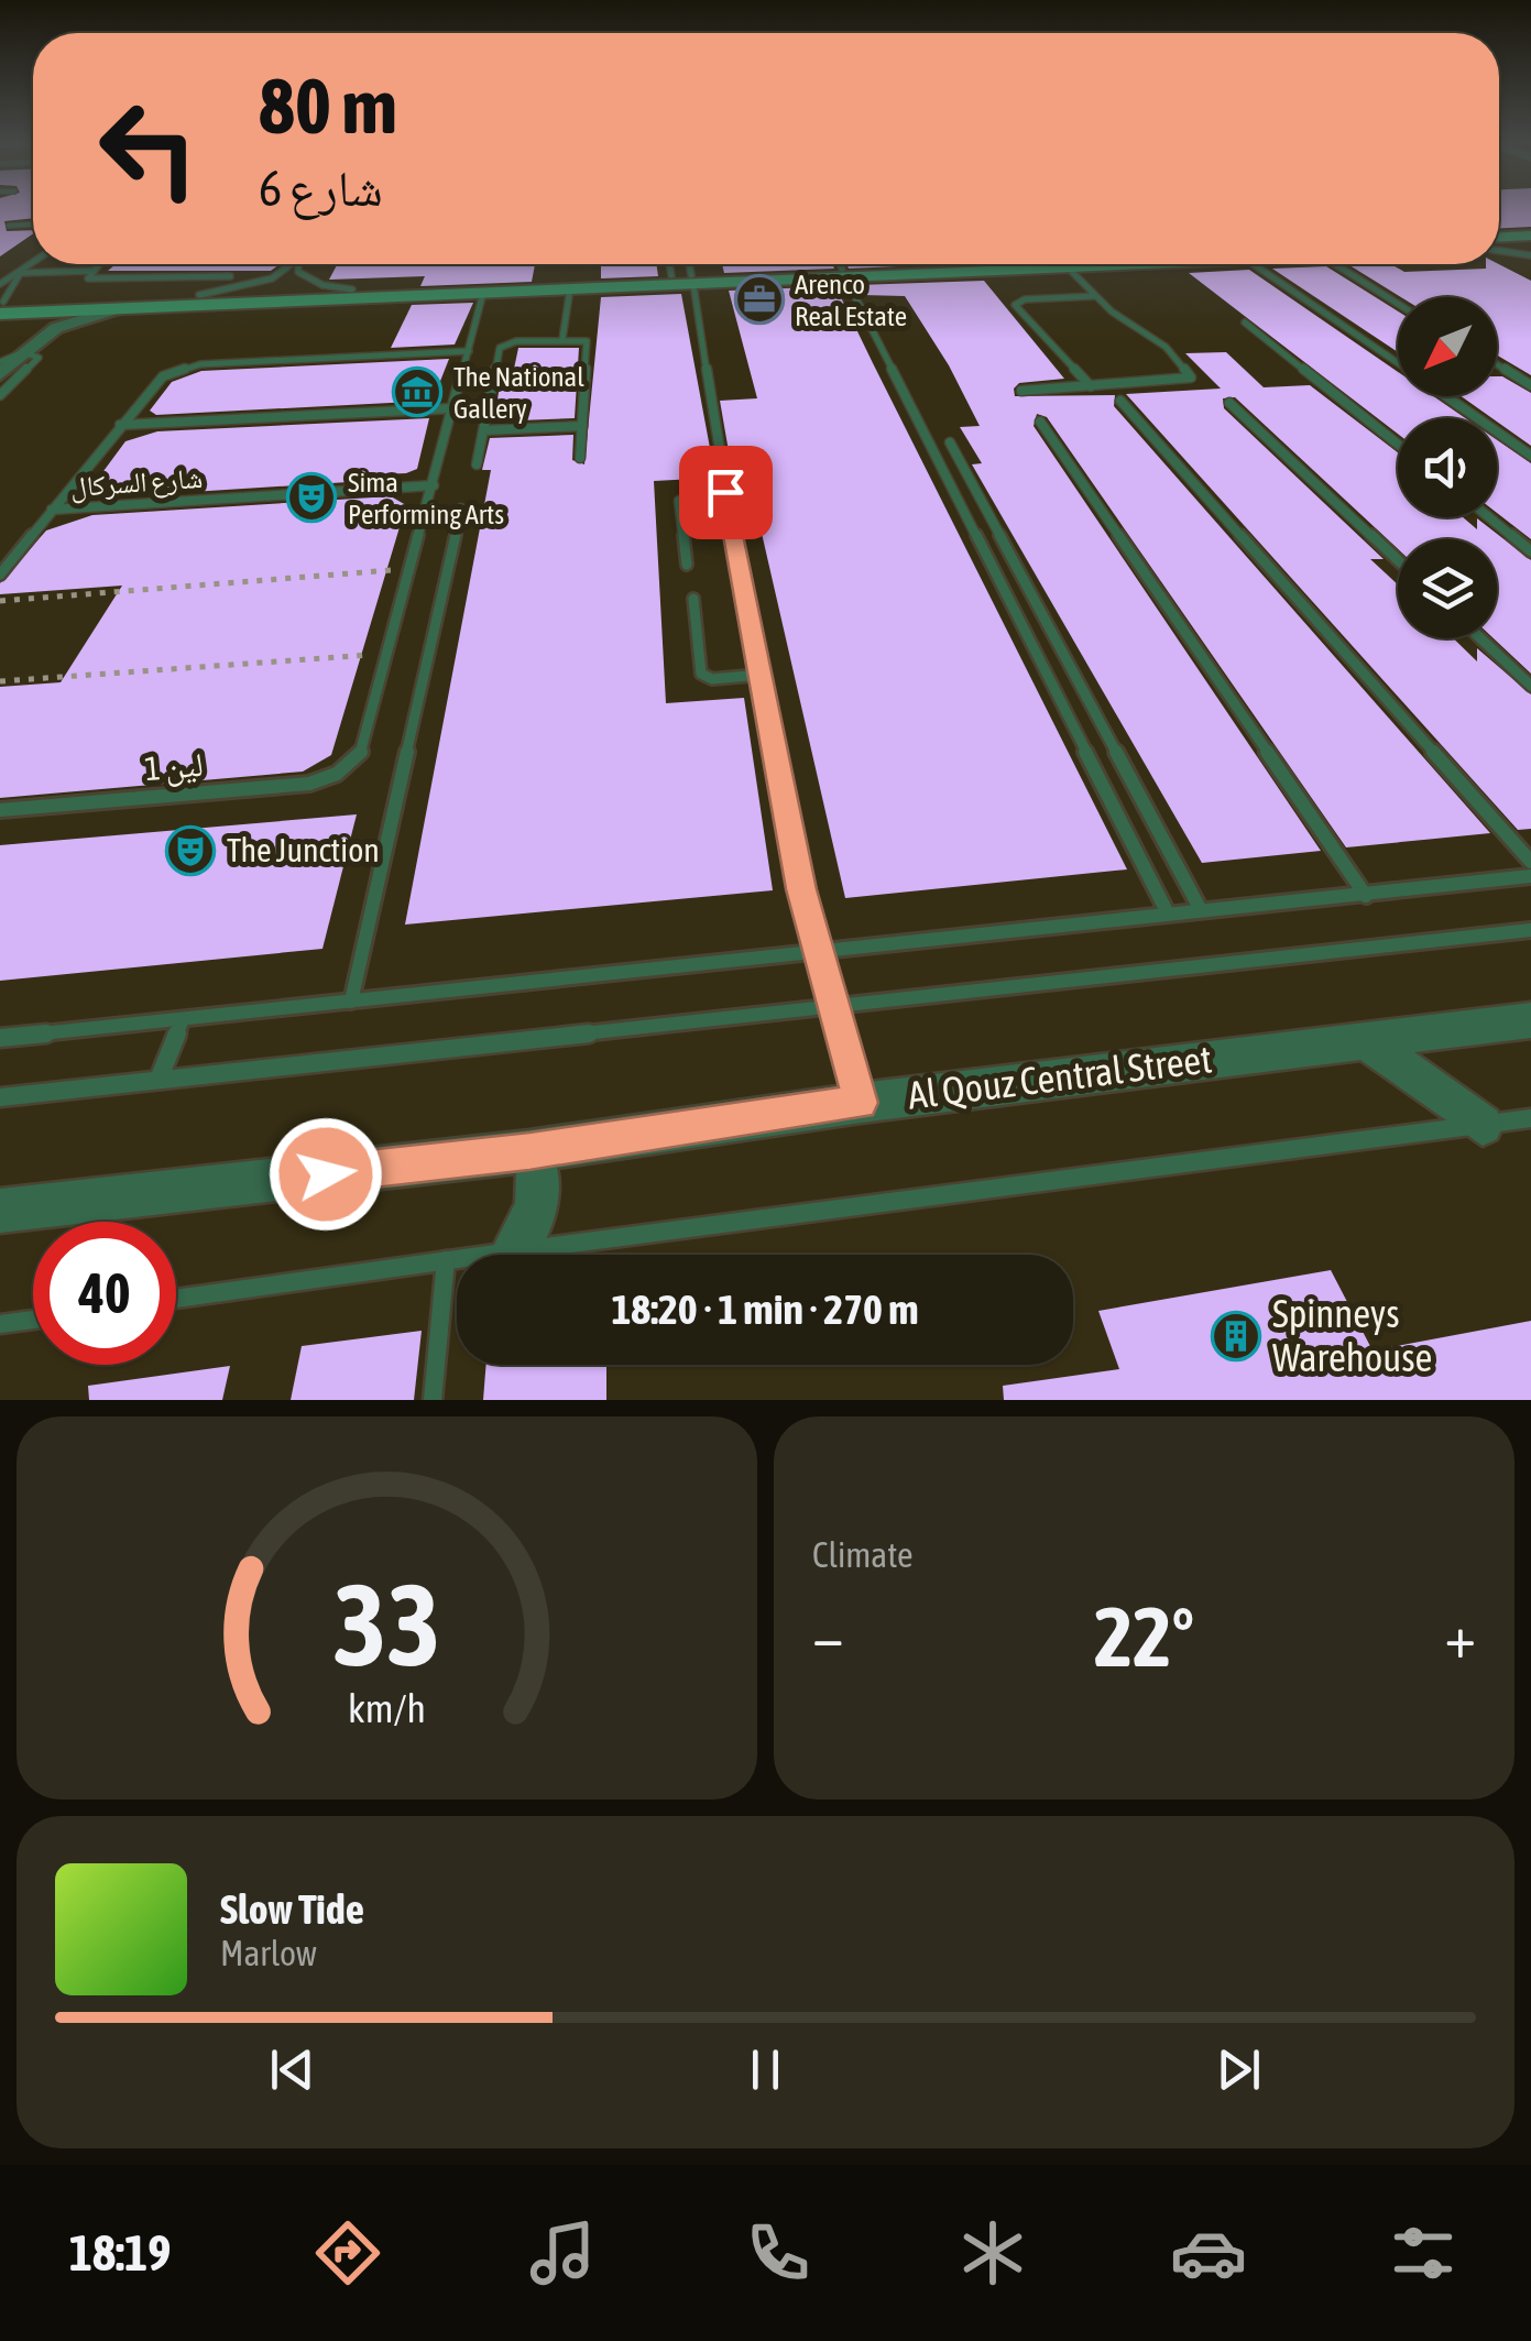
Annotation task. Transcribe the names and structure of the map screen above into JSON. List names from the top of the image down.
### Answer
{
  "streets": {
    "street": ["Al Qouz Central Street"],
    "lane": ["شارع السركال", "لين 1"]
  },
  "places": {
    "office": ["Arenco Real Estate"],
    "museum": ["The National Gallery"],
    "theatre": ["Sima Performing Arts", "The Junction"],
    "building": ["Spinneys Warehouse"]
  },
  "north": "bottom left",
  "page": {
    "turn": ["80 m", "شارع 6"],
    "limit": "40",
    "trip": "18:20 · 1 min · 270 m",
    "tile": "Climate",
    "heat": ["−", "22°", "+"],
    "song": ["Slow Tide", "Marlow"],
    "tabs": "18:19",
    "gauge": ["33", "km/h"]
  }
}
